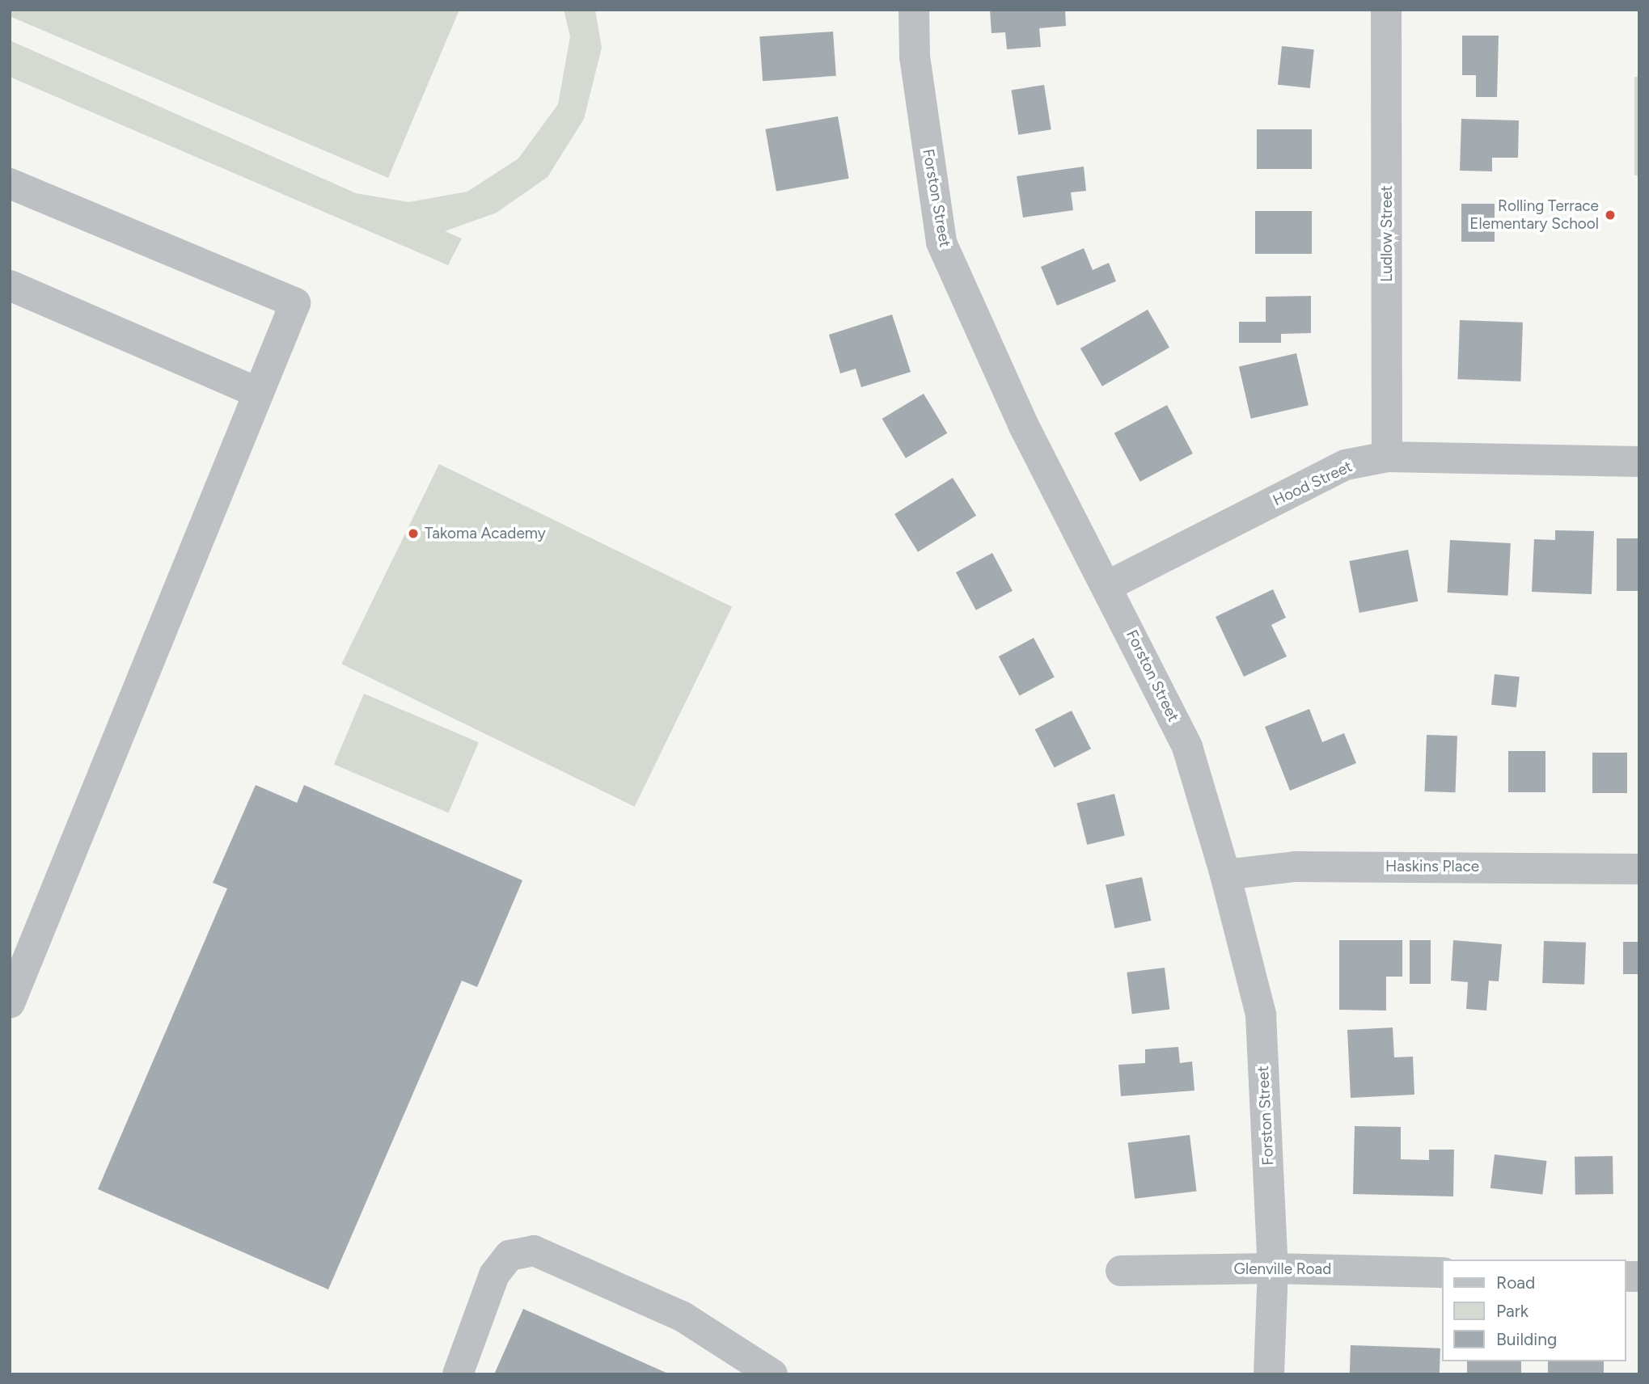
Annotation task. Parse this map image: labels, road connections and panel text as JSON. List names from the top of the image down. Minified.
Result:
{"streets":{"street":["Forston Street","Ludlow Street","Hood Street","Haskins Place","Glenville Road"]},"crossings":[["Forston Street","Hood Street"],["Forston Street","Haskins Place"],["Forston Street","Glenville Road"],["Ludlow Street","Hood Street"]],"places":["Rolling Terrace Elementary School","Takoma Academy"],"legend":["Road","Park","Building"]}
